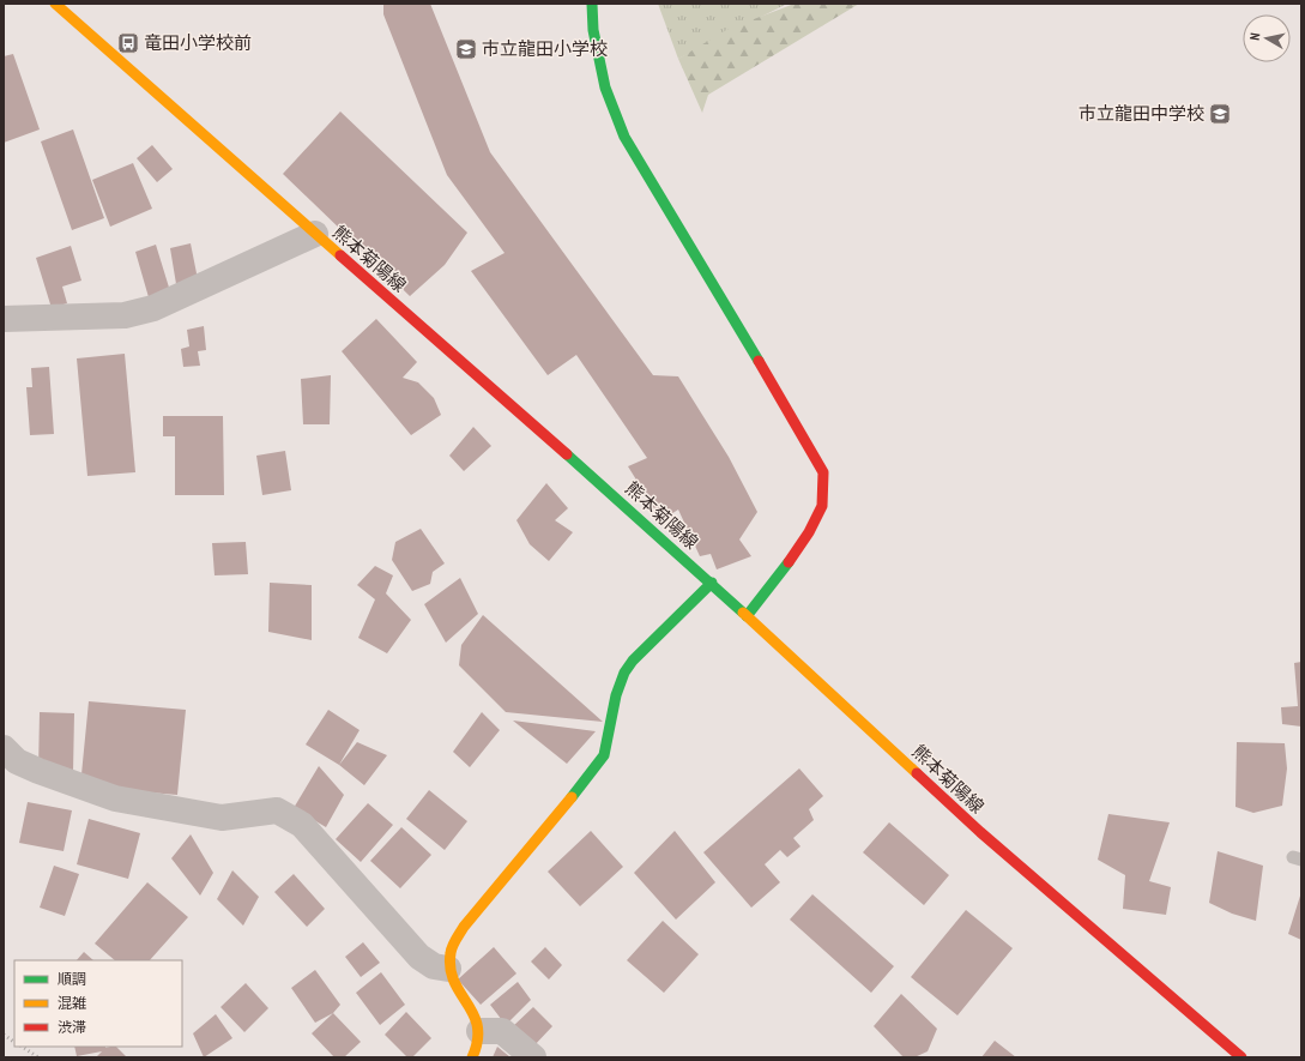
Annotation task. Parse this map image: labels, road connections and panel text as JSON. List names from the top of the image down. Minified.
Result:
{"streets":{"main road":["熊本菊陽線"]},"places":{"bus stop":["竜田小学校前"],"school or university":["市立龍田小学校","市立龍田中学校"]},"legend":["順調","混雑","渋滞"],"north":"left"}
